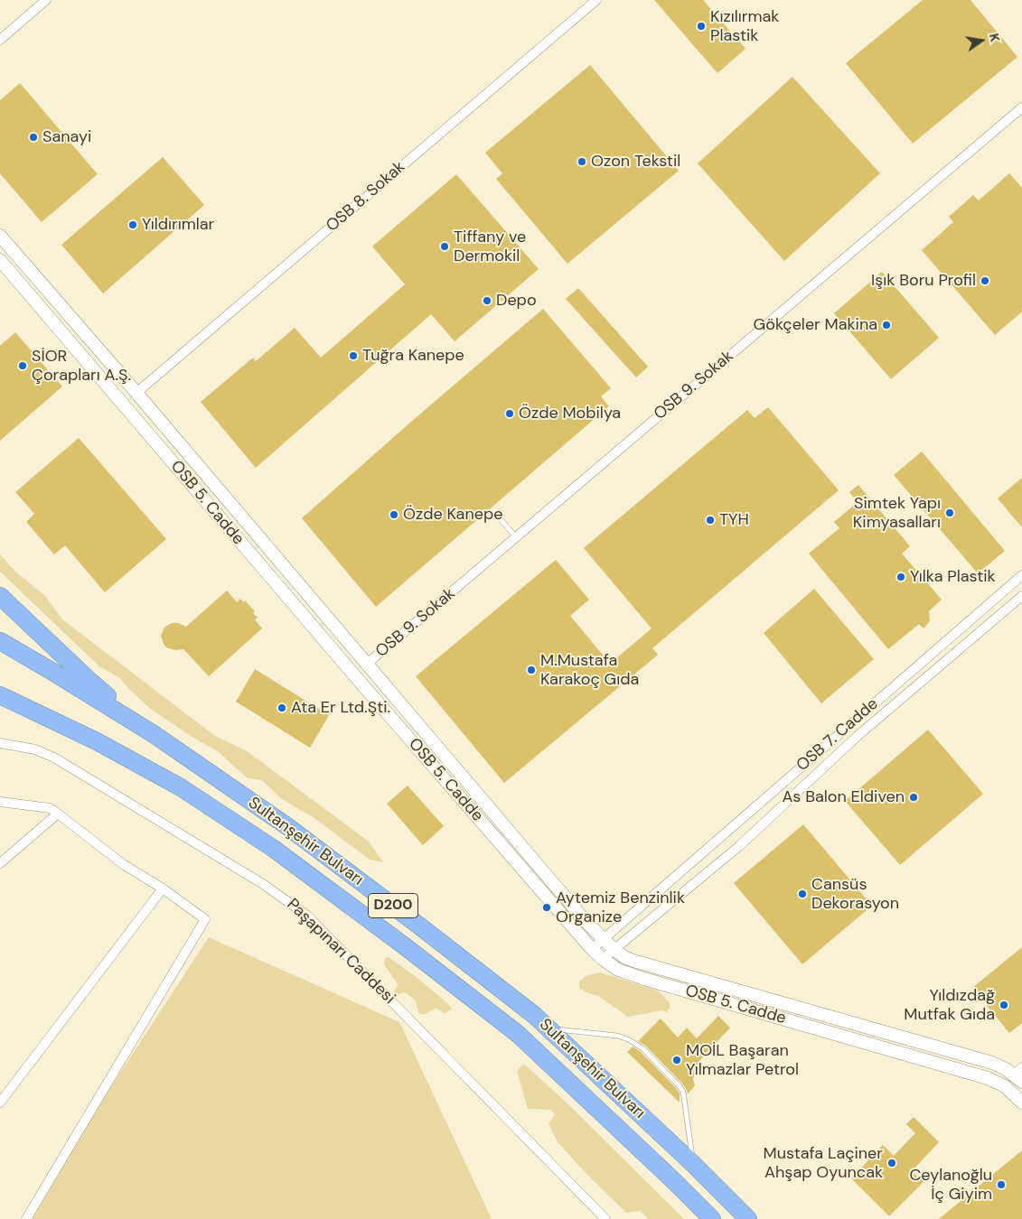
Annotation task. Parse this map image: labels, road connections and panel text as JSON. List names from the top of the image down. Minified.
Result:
{"streets":{"highway":["Sultanşehir Bulvarı","D200"],"street":["OSB 8. Sokak","OSB 9. Sokak","OSB 5. Cadde","OSB 7. Cadde","Paşapınarı Caddesi"]},"crossings":[["OSB 5. Cadde","OSB 7. Cadde"]],"places":["Kızılırmak Plastik","Sanayi","Ozon Tekstil","Yıldırımlar","Tiffany ve Dermokil","Işık Boru Profil","Depo","Gökçeler Makina","Tuğra Kanepe","SİOR Çorapları A.Ş.","Özde Mobilya","Simtek Yapı Kimyasalları","Özde Kanepe","TYH","Yılka Plastik","M.Mustafa Karakoç Gıda","Ata Er Ltd.Şti.","As Balon Eldiven","Cansüs Dekorasyon","Aytemiz Benzinlik Organize","Yıldızdağ Mutfak Gıda","MOİL Başaran Yılmazlar Petrol","Mustafa Laçiner Ahşap Oyuncak","Ceylanoğlu İç Giyim"],"north":"right"}
